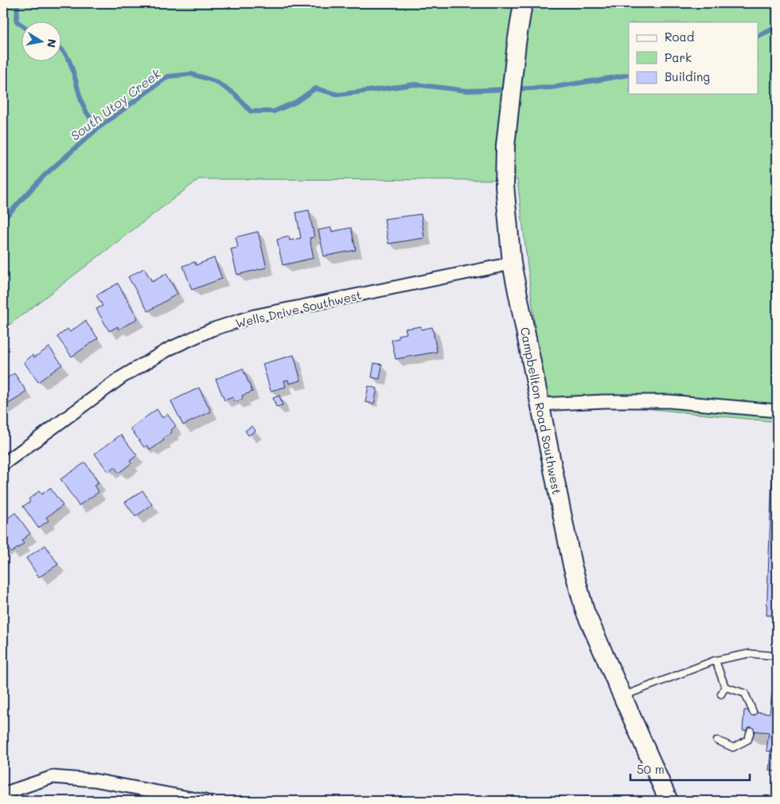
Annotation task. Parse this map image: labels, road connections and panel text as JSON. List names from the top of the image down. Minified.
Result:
{"streets":{"main road":["Campbellton Road Southwest"],"street":["Wells Drive Southwest"]},"crossings":[["Wells Drive Southwest","Campbellton Road Southwest"]],"water":["South Utoy Creek"],"legend":["Road","Park","Building"],"scale_bar":"50 m","north":"right"}
